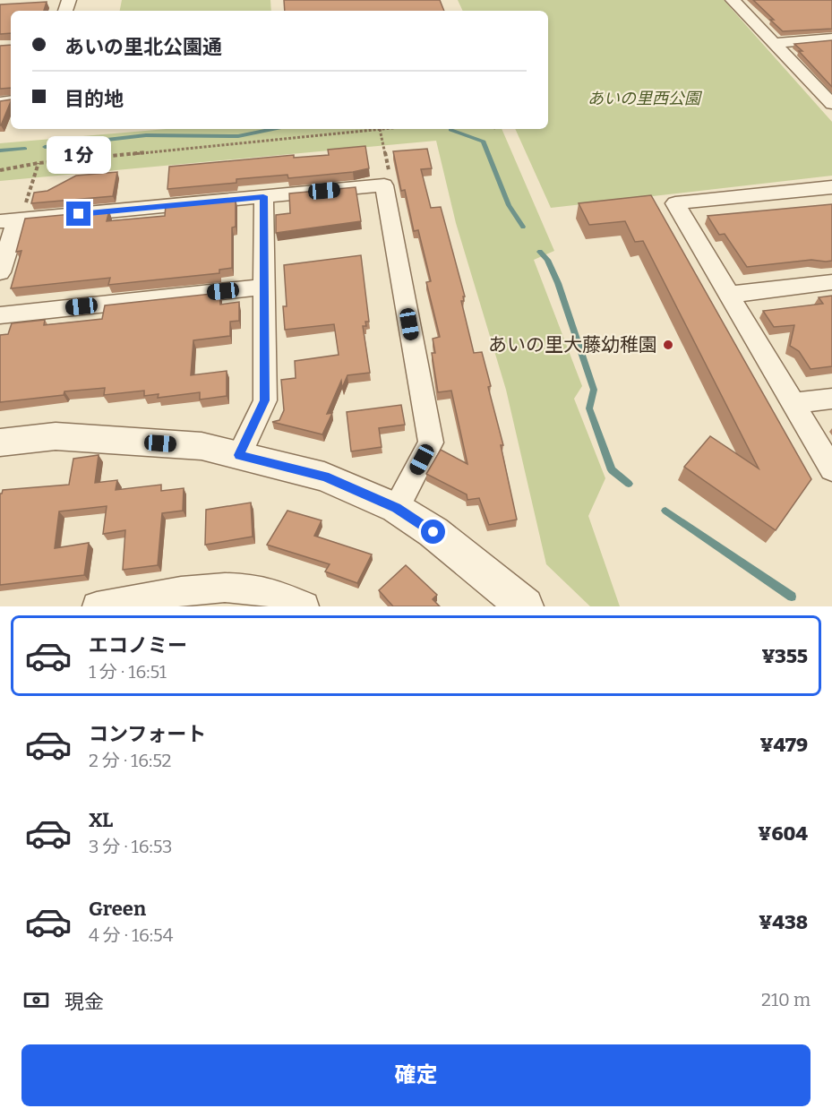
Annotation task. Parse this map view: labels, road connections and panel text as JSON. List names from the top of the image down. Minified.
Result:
{"parks":["あいの里西公園"],"places":["あいの里大藤幼稚園"],"page":{"banner":["あいの里北公園通","目的地"],"bubble":"1 分","list":[{"name":"エコノミー","note":"1 分 · 16:51","value":"¥355"},{"name":"コンフォート","note":"2 分 · 16:52","value":"¥479"},{"name":"XL","note":"3 分 · 16:53","value":"¥604"},{"name":"Green","note":"4 分 · 16:54","value":"¥438"}],"pay":["現金","210 m"],"buttons":"確定"}}
